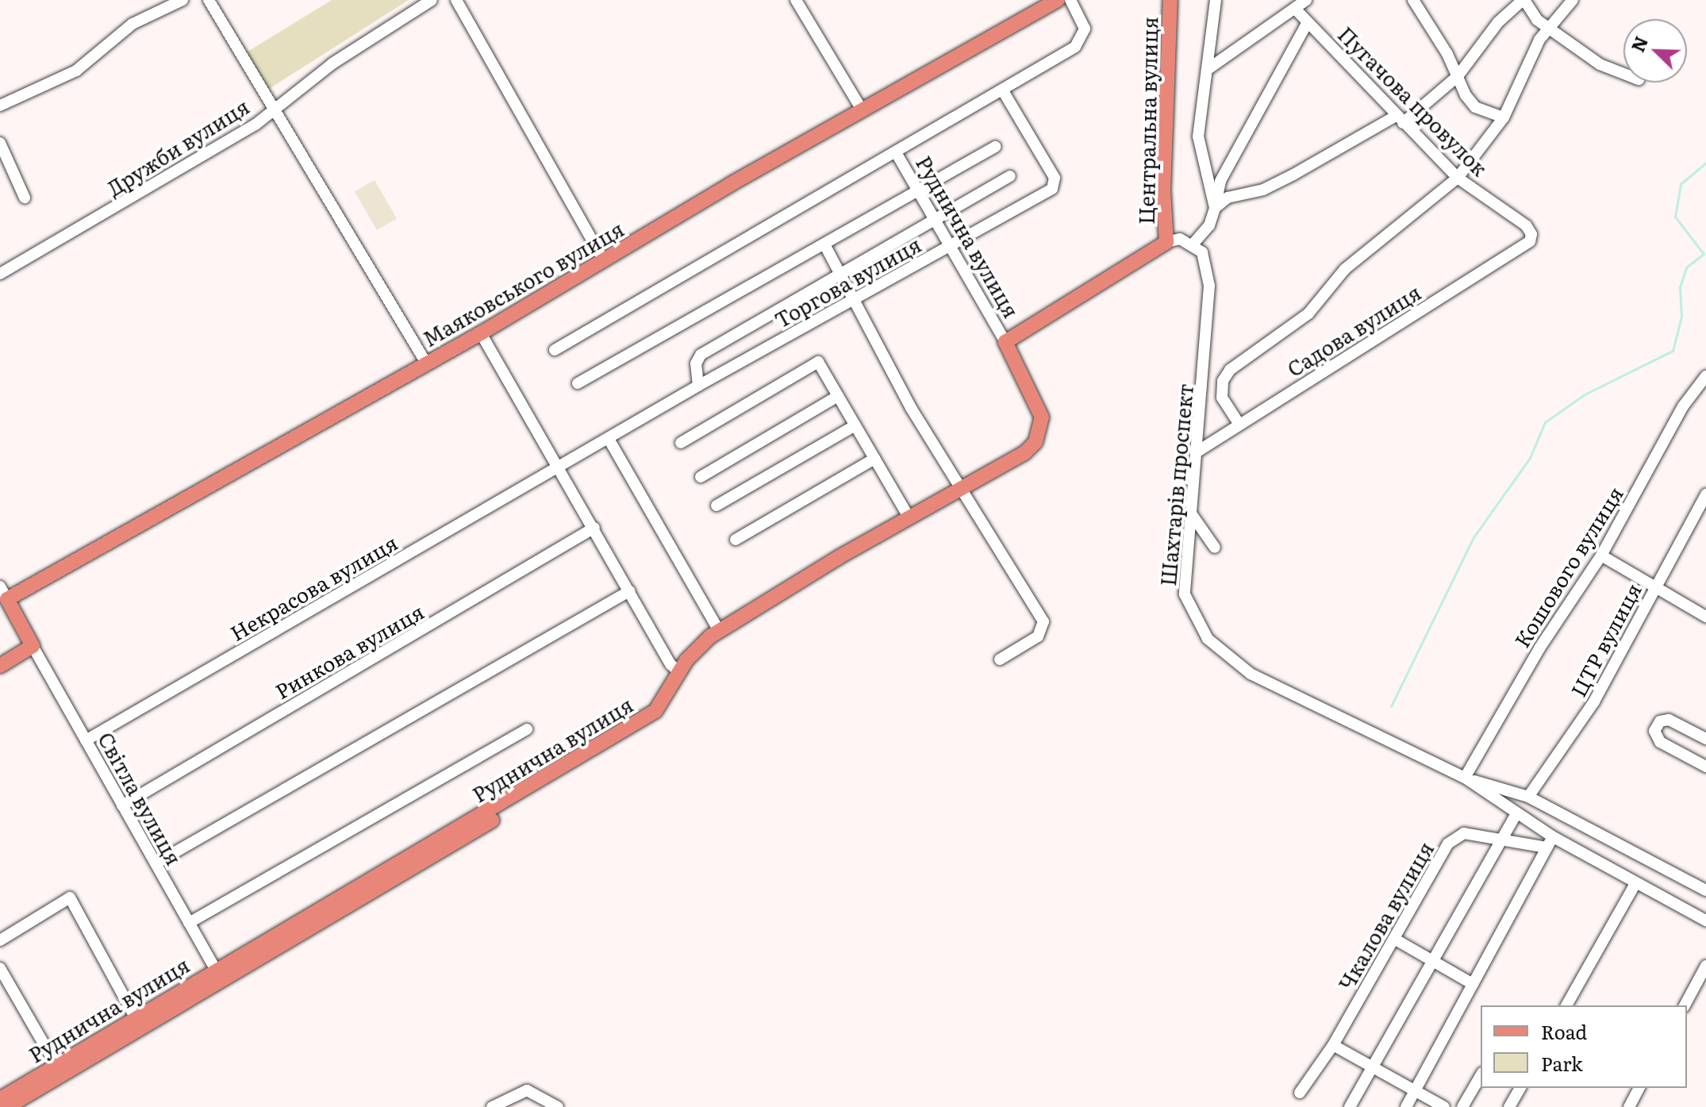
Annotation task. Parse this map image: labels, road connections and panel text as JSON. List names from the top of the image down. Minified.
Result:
{"streets":{"main road":["Центральна вулиця","Руднична вулиця","Маяковського вулиця"],"street":["Пугачова провулок","Дружби вулиця","Торгова вулиця","Садова вулиця","Шахтарів проспект","Кошового вулиця","Некрасова вулиця","ЦТР вулиця","Ринкова вулиця","Світла вулиця","Чкалова вулиця"]},"crossings":[["Пугачова провулок","Садова вулиця"],["Центральна вулиця","Руднична вулиця"],["Руднична вулиця","Торгова вулиця"],["Руднична вулиця","Світла вулиця"],["Торгова вулиця","Некрасова вулиця"],["Садова вулиця","Шахтарів проспект"],["Шахтарів проспект","Кошового вулиця"],["Шахтарів проспект","ЦТР вулиця"],["Некрасова вулиця","Світла вулиця"],["Ринкова вулиця","Світла вулиця"]],"legend":["Road","Park"],"north":"top left"}
